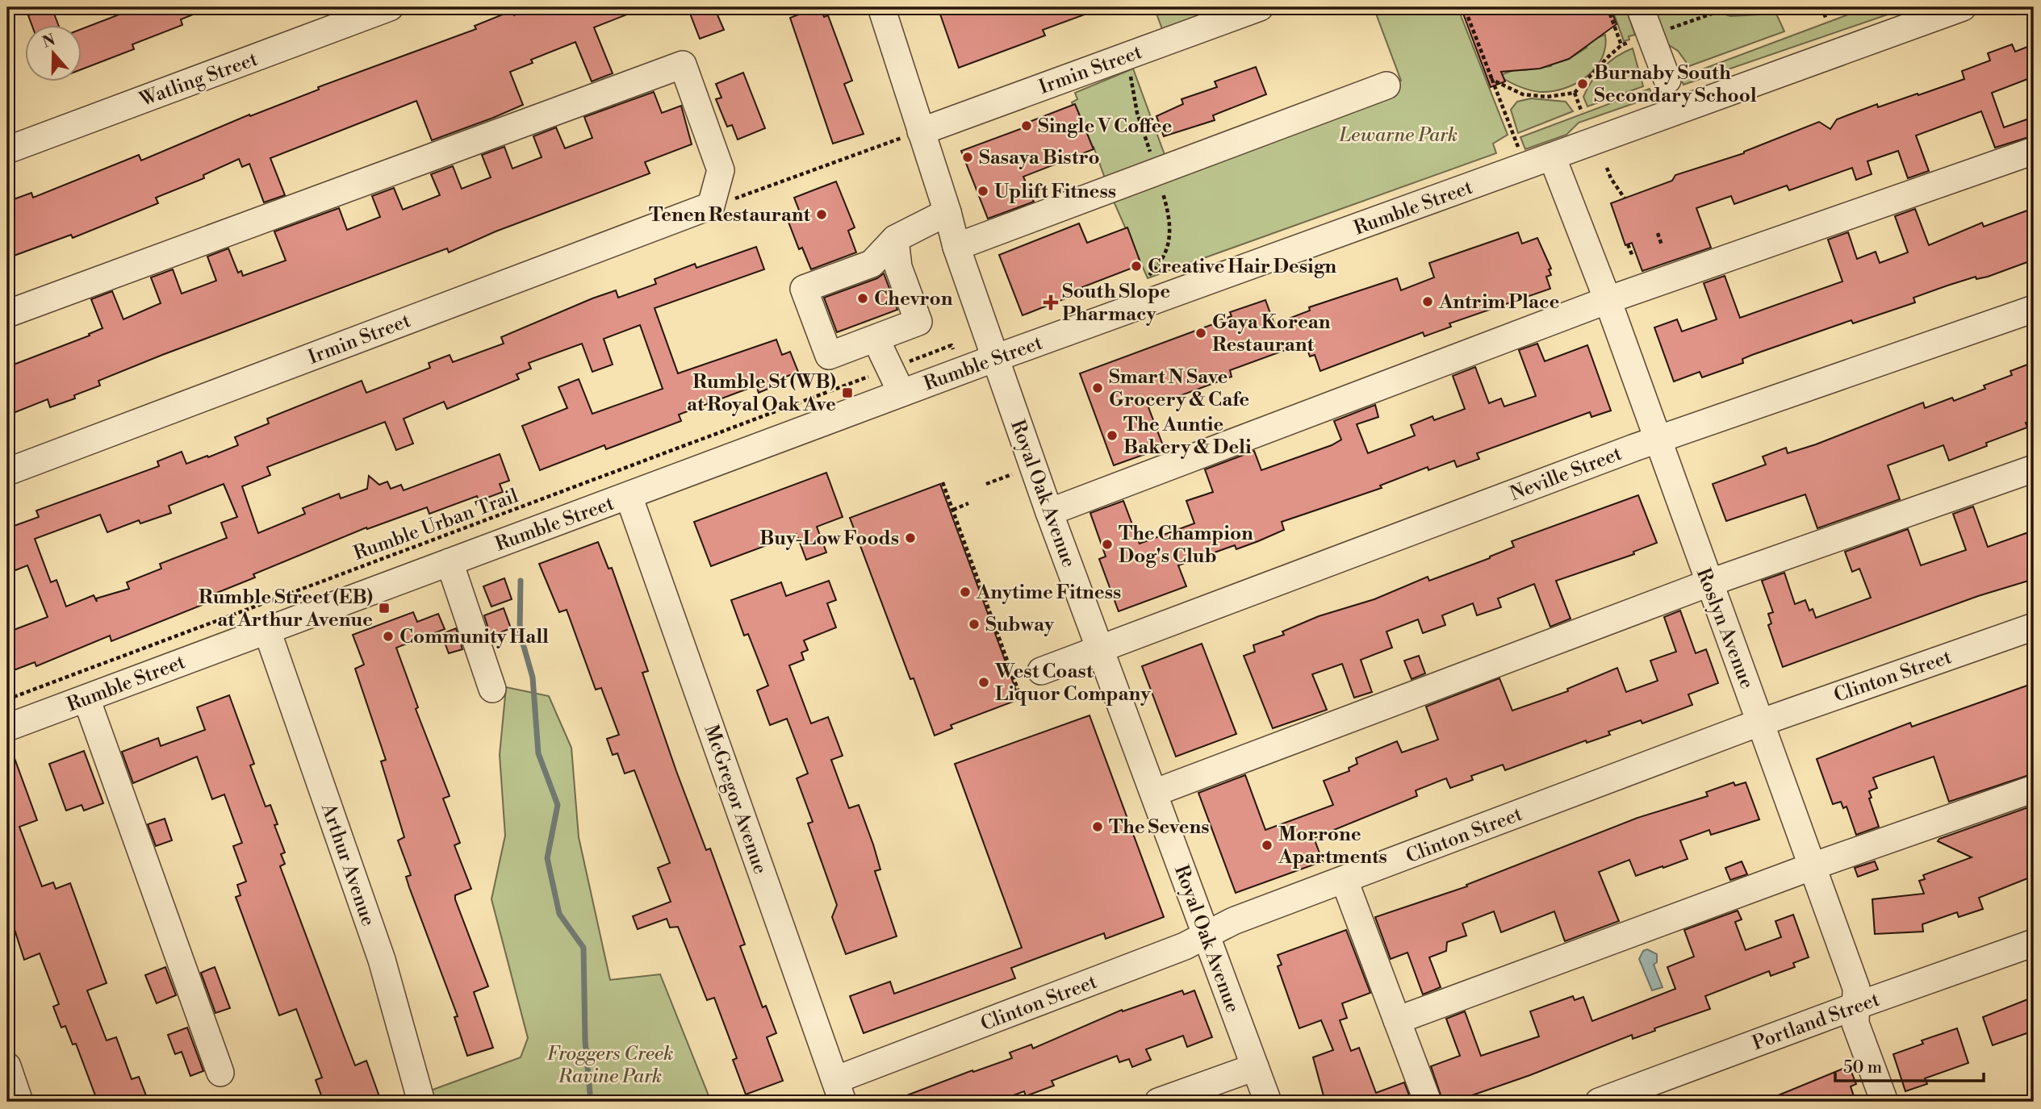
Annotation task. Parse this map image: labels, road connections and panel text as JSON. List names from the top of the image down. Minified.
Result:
{"streets":{"street":["Irmin Street","Watling Street","Rumble Street","Neville Street","Royal Oak Avenue","Roslyn Avenue","Clinton Street","McGregor Avenue","Arthur Avenue","Portland Street"],"path":["Rumble Urban Trail"]},"crossings":[["Irmin Street","Royal Oak Avenue"],["Rumble Street","Royal Oak Avenue"],["Rumble Street","Roslyn Avenue"],["Rumble Street","McGregor Avenue"],["Rumble Street","Arthur Avenue"],["Neville Street","Royal Oak Avenue"],["Neville Street","Roslyn Avenue"],["Royal Oak Avenue","Clinton Street"],["Roslyn Avenue","Clinton Street"],["Roslyn Avenue","Portland Street"],["Clinton Street","McGregor Avenue"]],"parks":["Lewarne Park","Froggers Creek Ravine Park"],"places":{"other":["Burnaby South Secondary School","Single V Coffee","Sasaya Bistro","Uplift Fitness","Tenen Restaurant","Creative Hair Design","Chevron","Antrim Place","Gaya Korean Restaurant","Smart N Save Grocery & Cafe","The Auntie Bakery & Deli","Buy-Low Foods","The Champion Dog's Club","Anytime Fitness","Subway","Community Hall","West Coast Liquor Company","The Sevens","Morrone Apartments"],"health":["South Slope Pharmacy"],"transit":["Rumble St (WB) at Royal Oak Ave","Rumble Street (EB) at Arthur Avenue"]},"scale_bar":"50 m","north":"top"}
